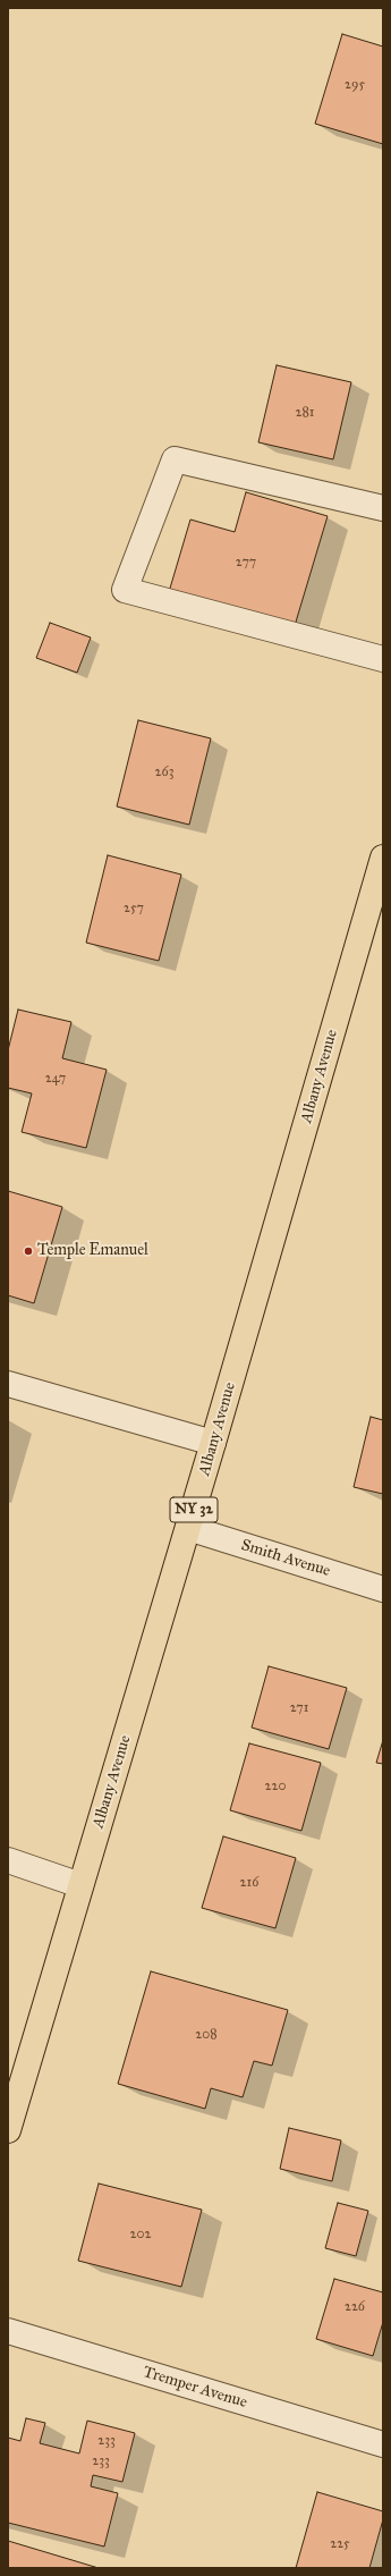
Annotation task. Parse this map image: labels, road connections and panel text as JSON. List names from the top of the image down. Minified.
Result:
{"streets":{"main road":["Albany Avenue","NY 32"],"street":["Smith Avenue","Tremper Avenue"]},"crossings":[["Albany Avenue","Smith Avenue"]],"places":["Temple Emanuel"],"house_numbers":["295","281","277","263","257","247","271","220","216","208","202","226","233","233","225"]}
